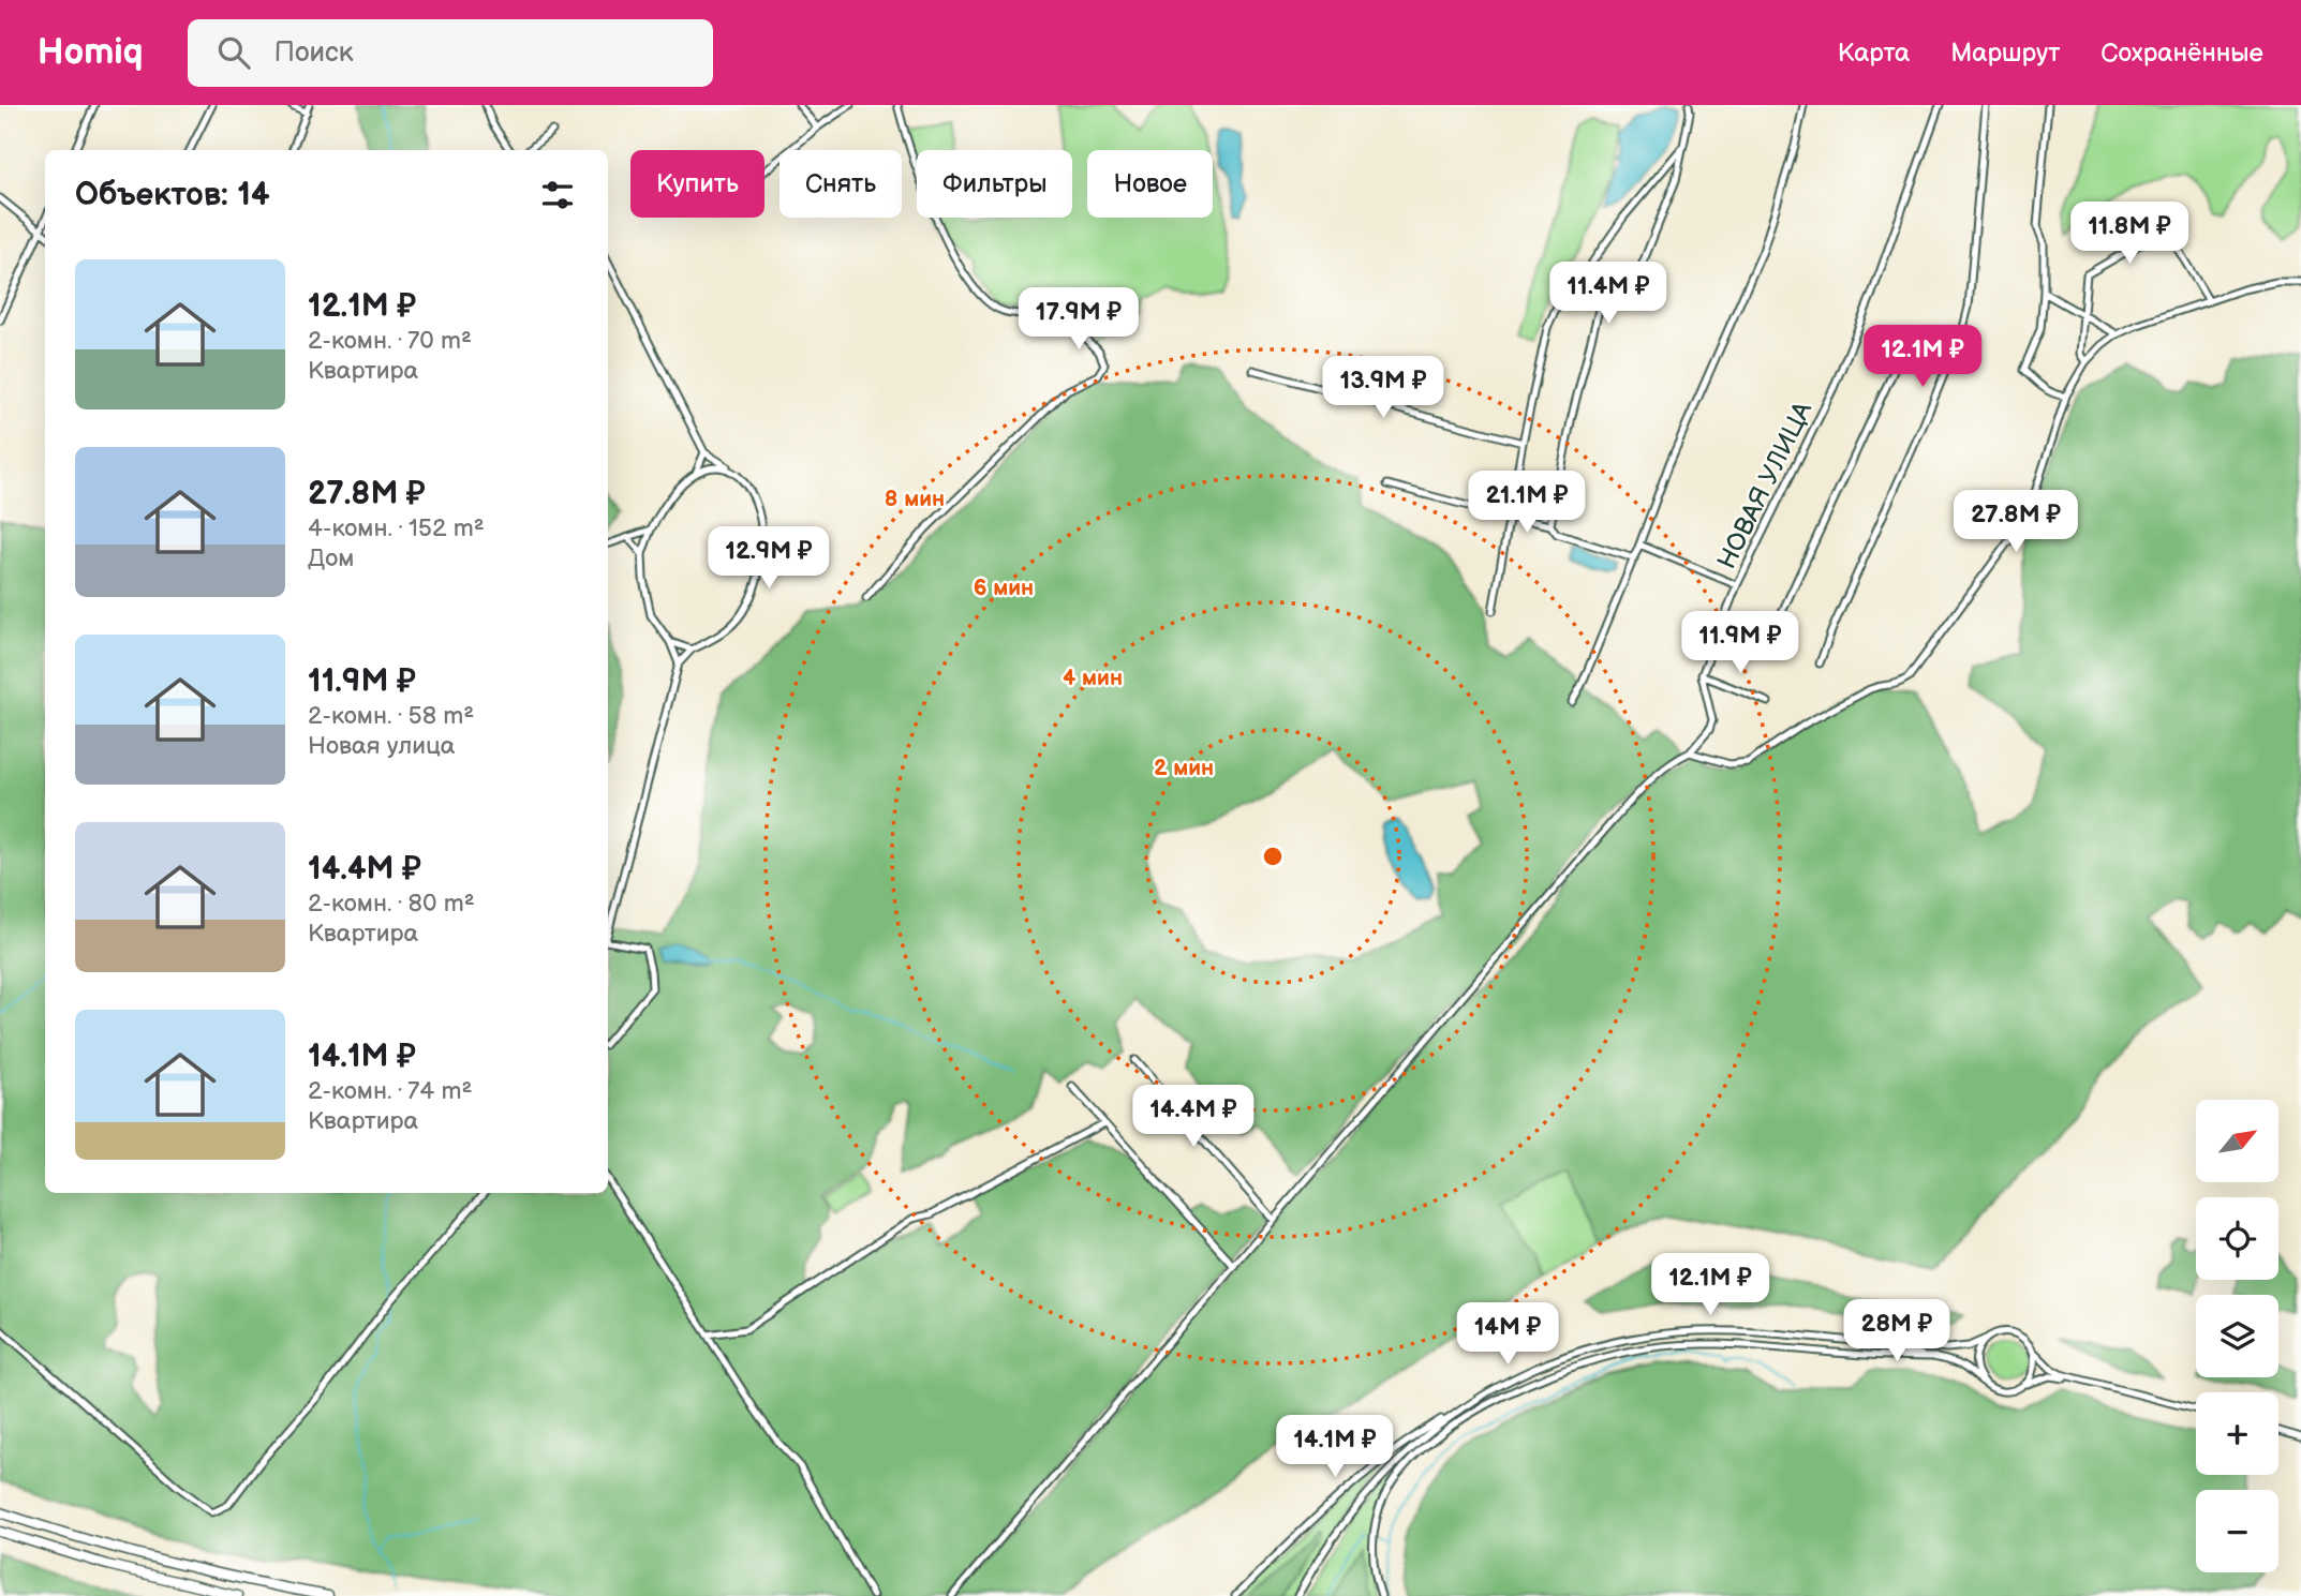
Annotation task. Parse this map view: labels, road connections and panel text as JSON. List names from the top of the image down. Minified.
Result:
{"streets":{"street":["НОВАЯ УЛИЦА"]},"north":"top right","page":{"header":"Homiq","search":"Поиск","nav":["Карта","Маршрут","Сохранённые"],"chip":["Купить","Снять","Фильтры","Новое"],"heading":"Объектов: 14","price":["11.8M ₽","11.4M ₽","17.9M ₽","12.1M ₽","13.9M ₽","21.1M ₽","27.8M ₽","12.9M ₽","11.9M ₽","14.4M ₽","12.1M ₽","28M ₽","14M ₽","14.1M ₽"],"list":[{"name":"12.1M ₽","note":"2-комн. · 70 m² · Квартира"},{"name":"27.8M ₽","note":"4-комн. · 152 m² · Дом"},{"name":"11.9M ₽","note":"2-комн. · 58 m² · Новая улица"},{"name":"14.4M ₽","note":"2-комн. · 80 m² · Квартира"},{"name":"14.1M ₽","note":"2-комн. · 74 m² · Квартира"}],"map_buttons":["+","−"]},"rings":["8 мин","6 мин","4 мин","2 мин"]}
